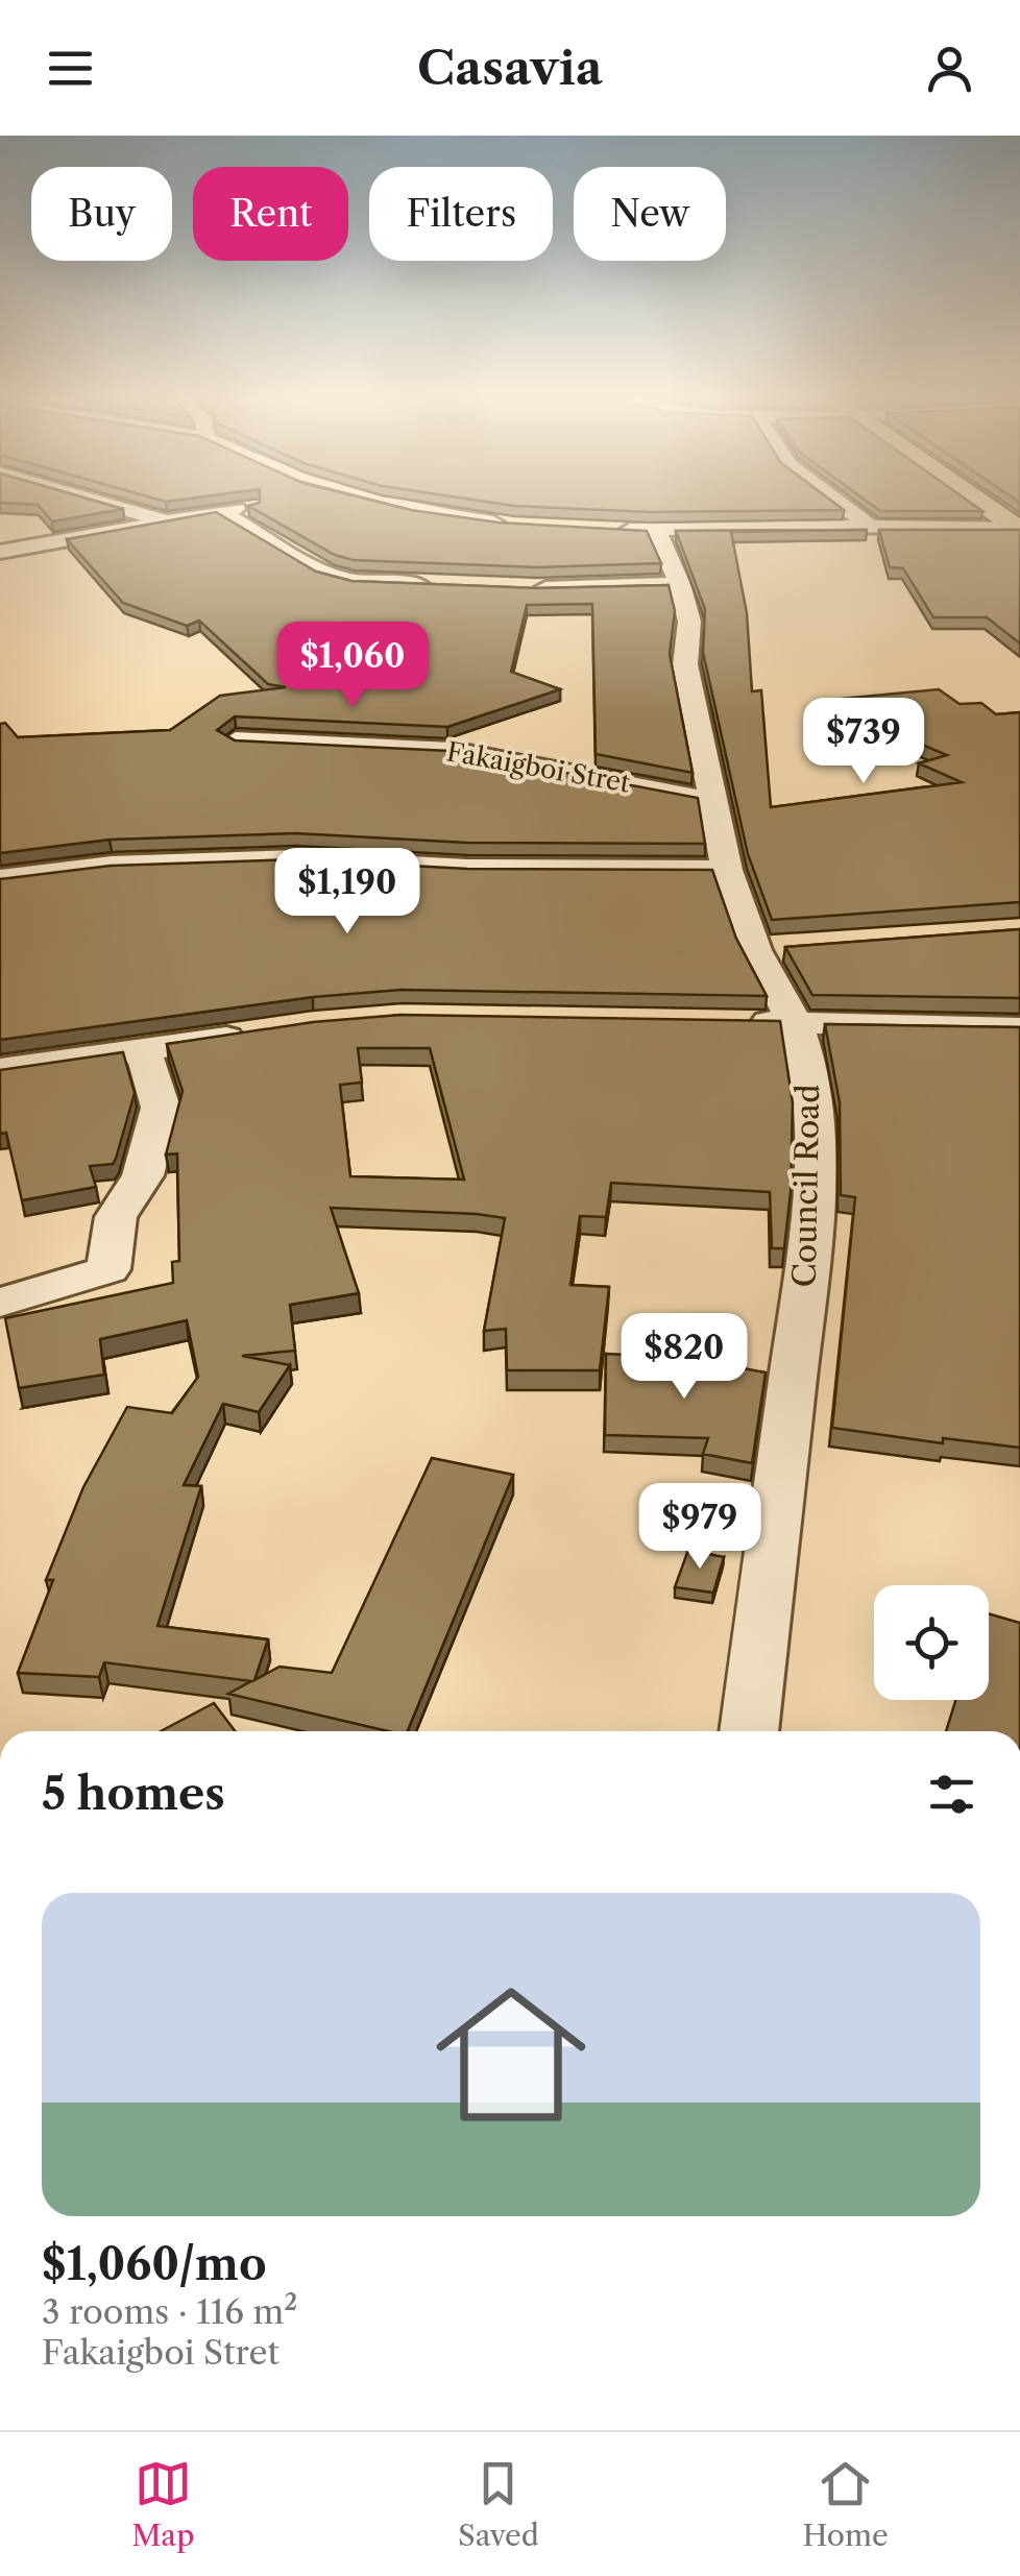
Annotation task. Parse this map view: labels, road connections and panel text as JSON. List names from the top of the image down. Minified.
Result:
{"streets":{"street":["Fakaigboi Stret","Council Road"]},"crossings":[["Fakaigboi Stret","Council Road"]],"page":{"header":"Casavia","chip":["Buy","Rent","Filters","New"],"price":["$1,060","$739","$1,190","$820","$979"],"heading":"5 homes","list":[{"name":"$1,060/mo","note":"3 rooms · 116 m² · Fakaigboi Stret"}],"tabs":["Map","Saved","Home"]}}
